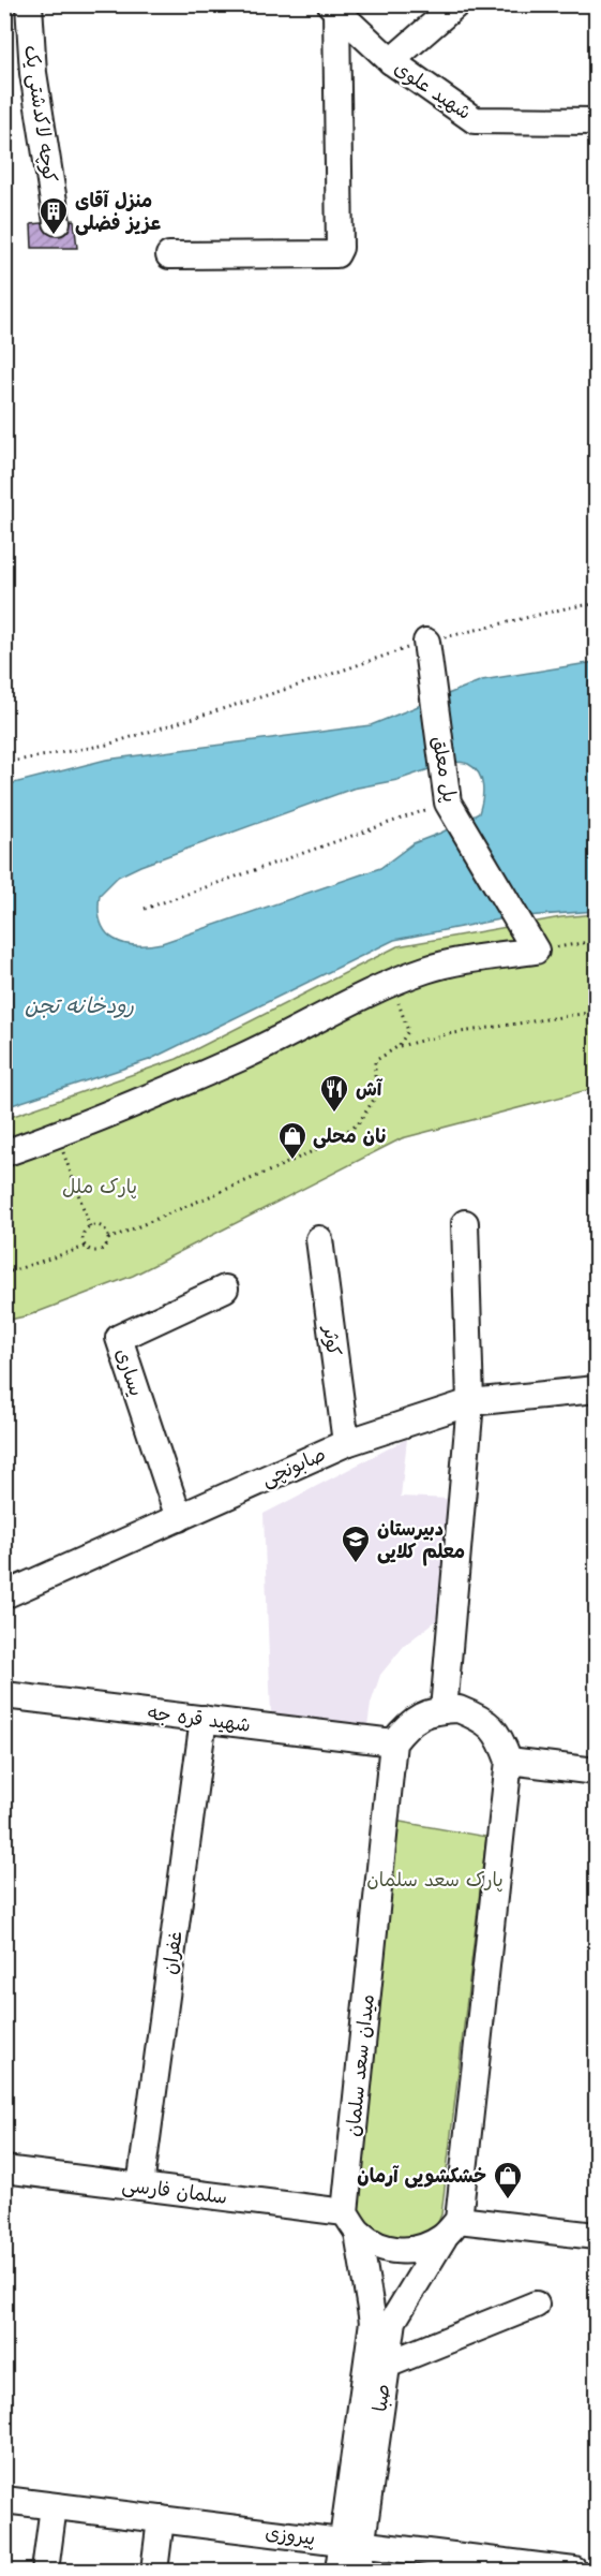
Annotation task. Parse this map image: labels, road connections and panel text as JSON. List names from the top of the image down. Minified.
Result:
{"streets":{"street":["شهید علوی","کوچه لاکدشتی یک","پل معلق","کوثر","یساری","صابونچی","شهید قره جه","غفران","میدان سعد سلمان","سلمان فارسی","صبا","پیروزی"]},"crossings":[["کوثر","صابونچی"],["یساری","صابونچی"],["شهید قره جه","غفران"],["شهید قره جه","میدان سعد سلمان"],["غفران","سلمان فارسی"],["میدان سعد سلمان","سلمان فارسی"],["میدان سعد سلمان","صبا"],["سلمان فارسی","صبا"],["صبا","پیروزی"]],"water":["رودخانه تجن"],"parks":["پارک ملل","پارک سعد سلمان"],"places":{"building":["منزل آقای عزیز فضلی"],"restaurant":["آش"],"shop":["نان محلی","خشکشویی آرمان"],"school or university":["دبیرستان معلم کلایی"]}}
